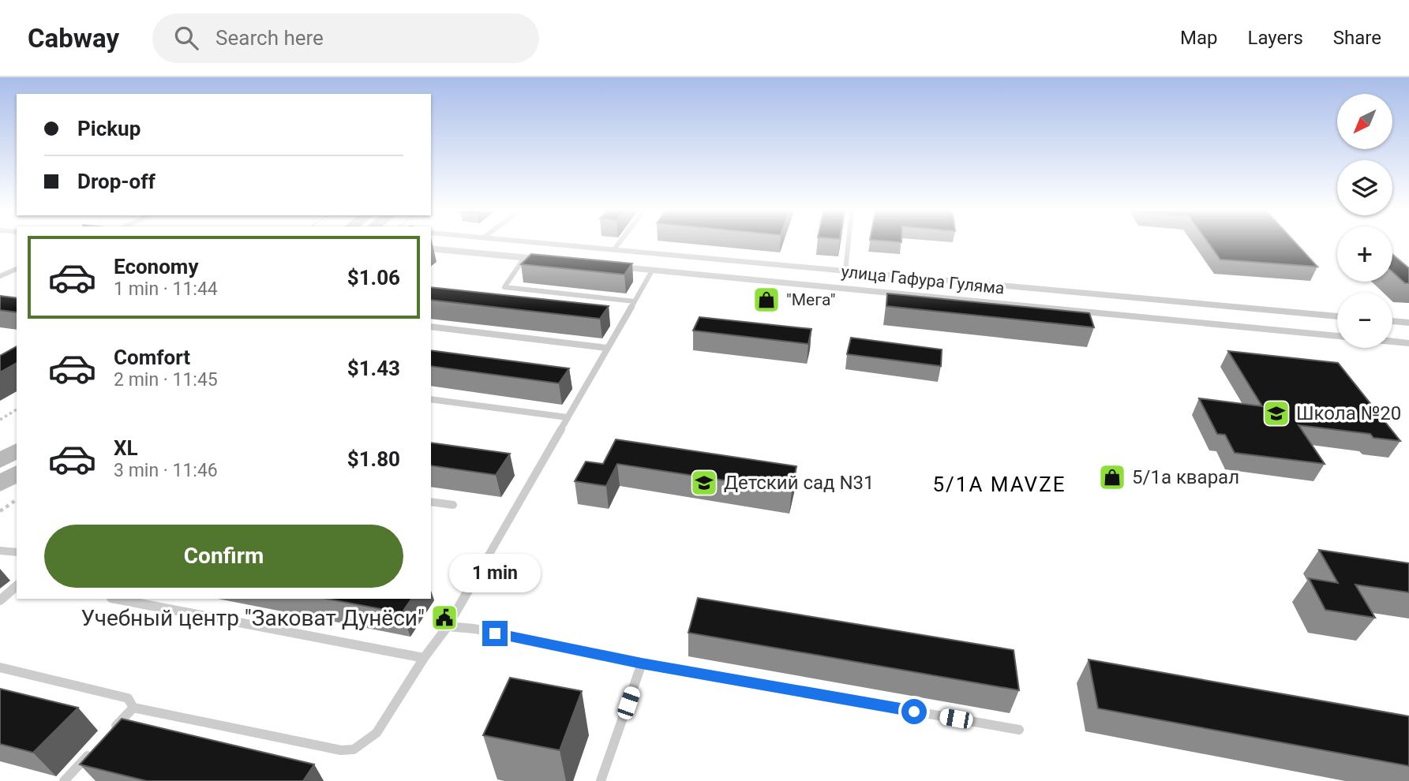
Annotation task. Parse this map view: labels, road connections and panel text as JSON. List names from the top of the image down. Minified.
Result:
{"streets":{"street":["улица Гафура Гуляма"]},"districts":["5/1A MAVZE"],"places":{"shop":["\"Мега\"","5/1а кварал"],"school or university":["Школа №20","Детский сад N31"],"public building":["Учебный центр \"Заковат Дунёси\""]},"north":"bottom left","page":{"header":"Cabway","search":"Search here","nav":["Map","Layers","Share"],"map_buttons":["+","−"],"banner":["Pickup","Drop-off"],"list":[{"name":"Economy","note":"1 min · 11:44","value":"$1.06"},{"name":"Comfort","note":"2 min · 11:45","value":"$1.43"},{"name":"XL","note":"3 min · 11:46","value":"$1.80"}],"buttons":"Confirm","bubble":"1 min"}}
